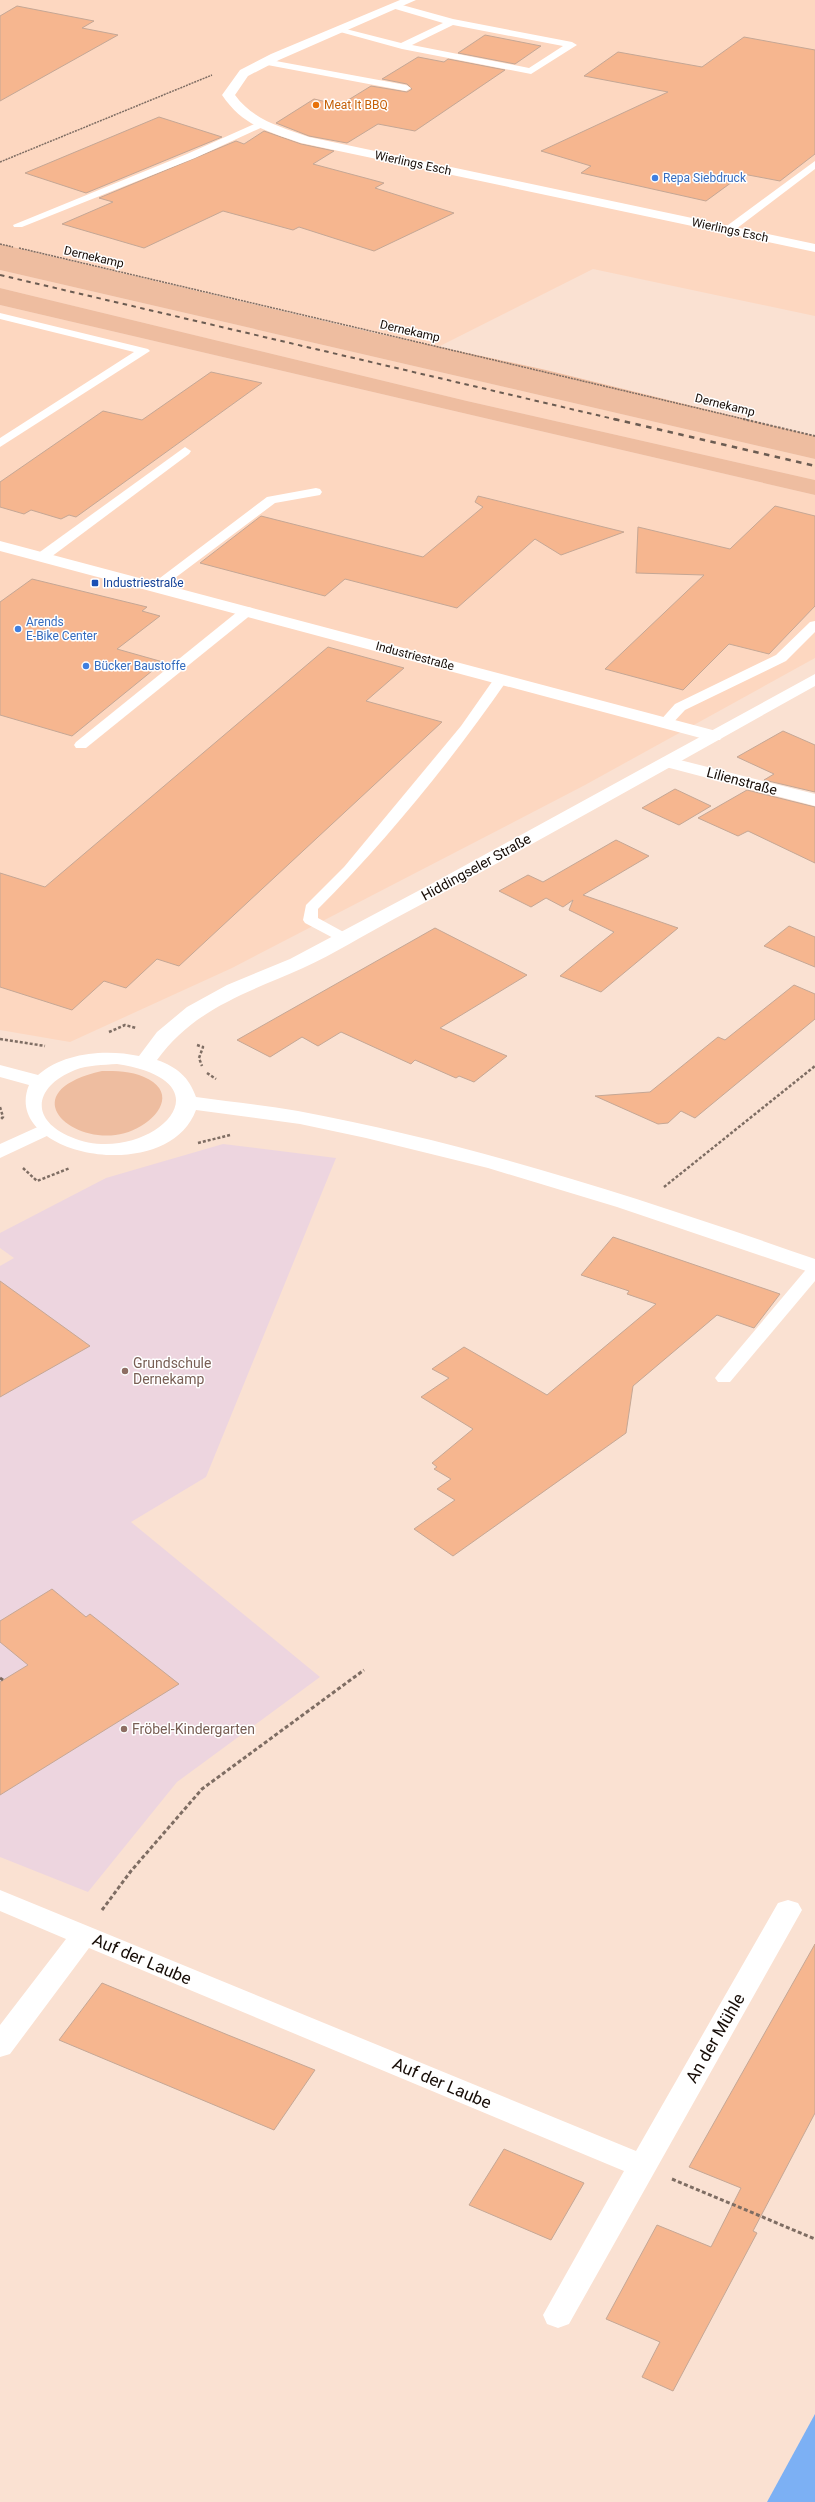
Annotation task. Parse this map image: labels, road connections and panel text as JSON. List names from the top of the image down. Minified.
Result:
{"streets":{"street":["Wierlings Esch","Industriestraße","Lilienstraße","Hiddingseler Straße","Auf der Laube","An der Mühle"],"path":["Dernekamp"]},"crossings":[["Industriestraße","Hiddingseler Straße"],["Lilienstraße","Hiddingseler Straße"],["Auf der Laube","An der Mühle"]],"places":{"other":["Meat It BBQ","Repa Siebdruck","Arends E-Bike Center","Bücker Baustoffe","Grundschule Dernekamp","Fröbel-Kindergarten"],"transit":["Industriestraße"]}}
